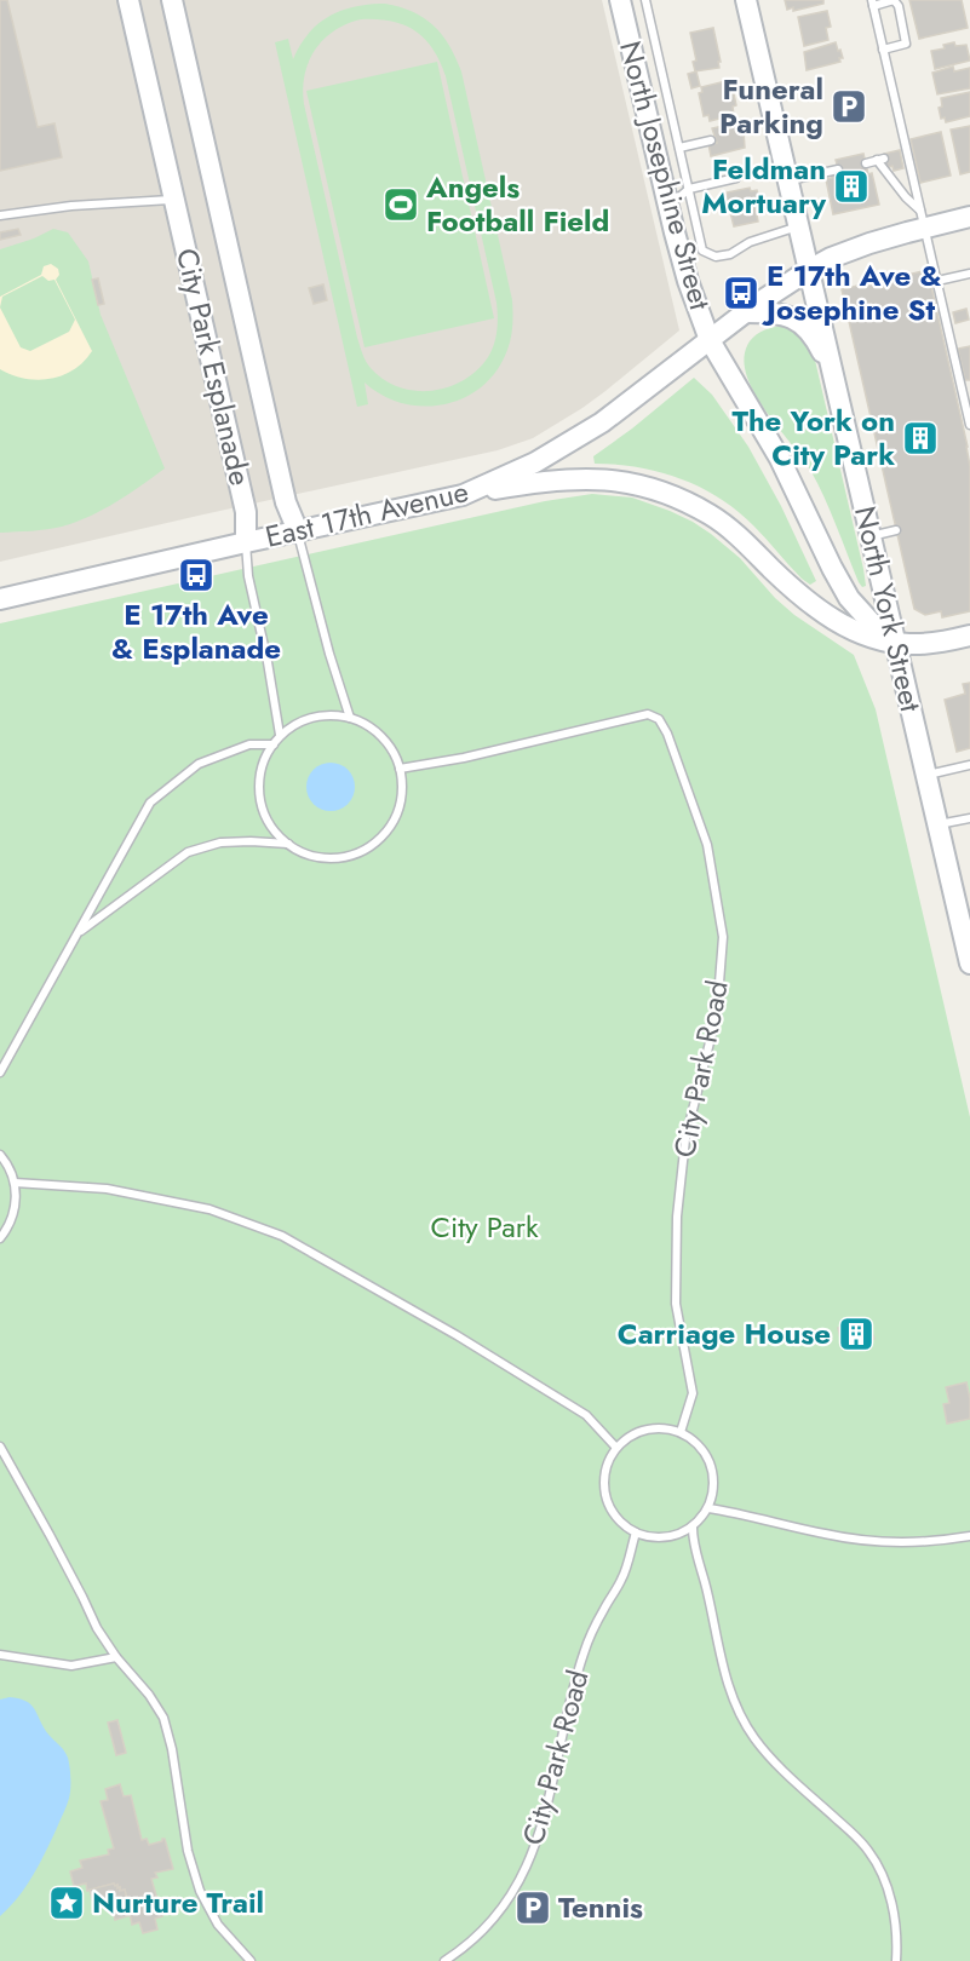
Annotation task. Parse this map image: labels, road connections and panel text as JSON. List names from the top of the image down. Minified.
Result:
{"streets":{"main road":["North Josephine Street","City Park Esplanade","East 17th Avenue","North York Street"],"lane":["City Park Road"]},"crossings":[["North Josephine Street","East 17th Avenue"],["North Josephine Street","North York Street"],["City Park Esplanade","East 17th Avenue"],["City Park Esplanade","City Park Road"],["East 17th Avenue","North York Street"]],"parks":["City Park"],"places":{"parking":["Funeral Parking","Tennis"],"building":["Feldman Mortuary","The York on City Park","Carriage House"],"sports":["Angels Football Field"],"bus stop":["E 17th Ave & Josephine St","E 17th Ave & Esplanade"],"place":["Nurture Trail"]}}
